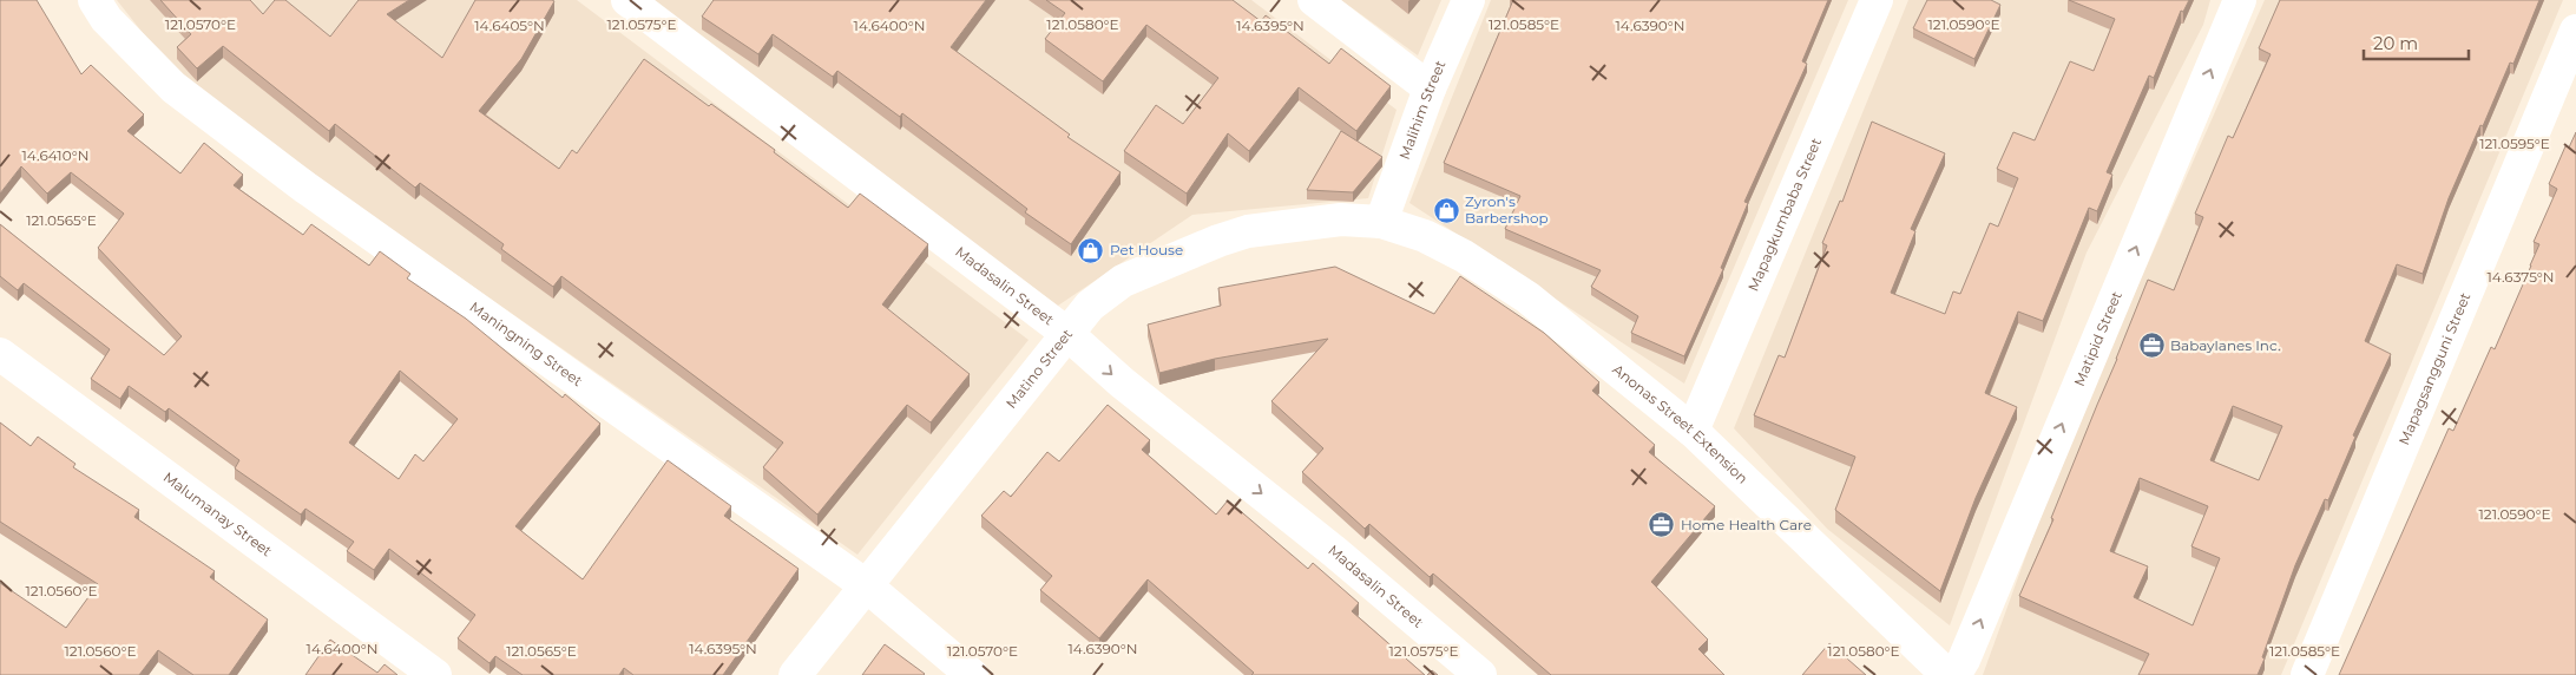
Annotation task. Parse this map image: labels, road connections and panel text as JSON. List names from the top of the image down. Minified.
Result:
{"streets":{"street":["Malihim Street","Mapagkumbaba Street","Madasalin Street","Matipid Street","Maningning Street","Matino Street","Mapagsangguni Street","Anonas Street Extension","Malumanay Street"]},"crossings":[["Malihim Street","Matino Street"],["Malihim Street","Anonas Street Extension"],["Mapagkumbaba Street","Anonas Street Extension"],["Madasalin Street","Matino Street"],["Maningning Street","Matino Street"],["Matino Street","Anonas Street Extension"]],"one_way":["Madasalin Street","Matipid Street"],"places":{"shop":["Zyron's Barbershop","Pet House"],"office":["Babaylanes Inc.","Home Health Care"]},"scale_bar":"20 m","coordinates":["121.0570°E","121.0575°E","121.0580°E","121.0585°E","121.0590°E","14.6405°N","14.6400°N","14.6395°N","14.6390°N","121.0595°E","14.6410°N","121.0565°E","14.6375°N","121.0560°E"]}
